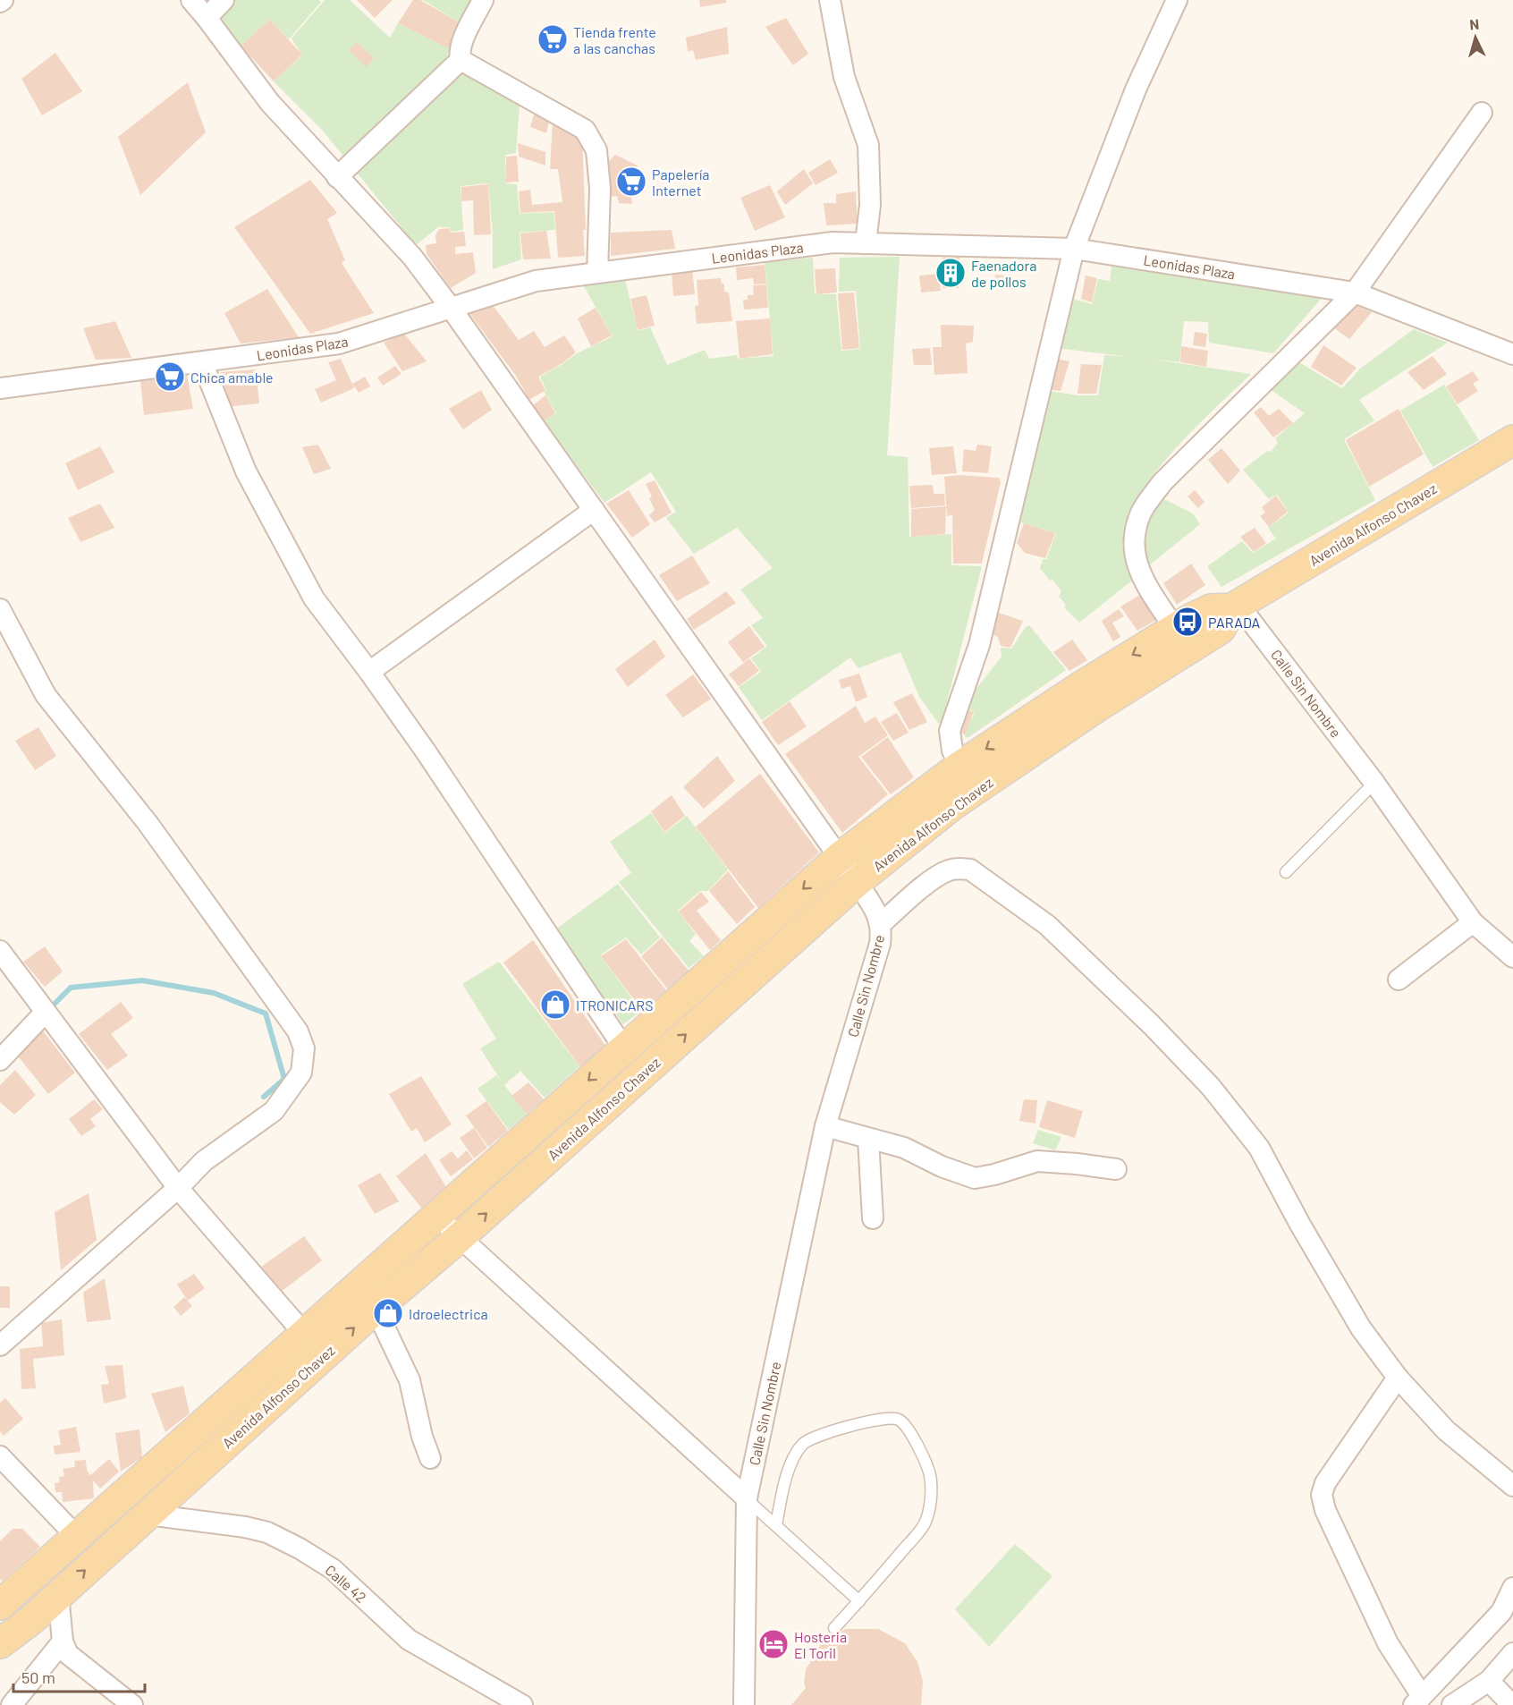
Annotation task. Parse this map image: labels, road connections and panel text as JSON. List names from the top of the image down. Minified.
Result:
{"streets":{"main road":["Avenida Alfonso Chavez"],"street":["Leonidas Plaza","Calle Sin Nombre","Calle 42"]},"crossings":[["Leonidas Plaza","Calle Sin Nombre"],["Avenida Alfonso Chavez","Calle Sin Nombre"],["Avenida Alfonso Chavez","Calle 42"]],"places":{"supermarket":["Tienda frente a las canchas","Papelería Internet","Chica amable"],"building":["Faenadora de pollos"],"bus stop":["PARADA"],"shop":["ITRONICARS","Idroelectrica"],"hotel":["Hosteria El Toril"]},"scale_bar":"50 m","north":"top"}
